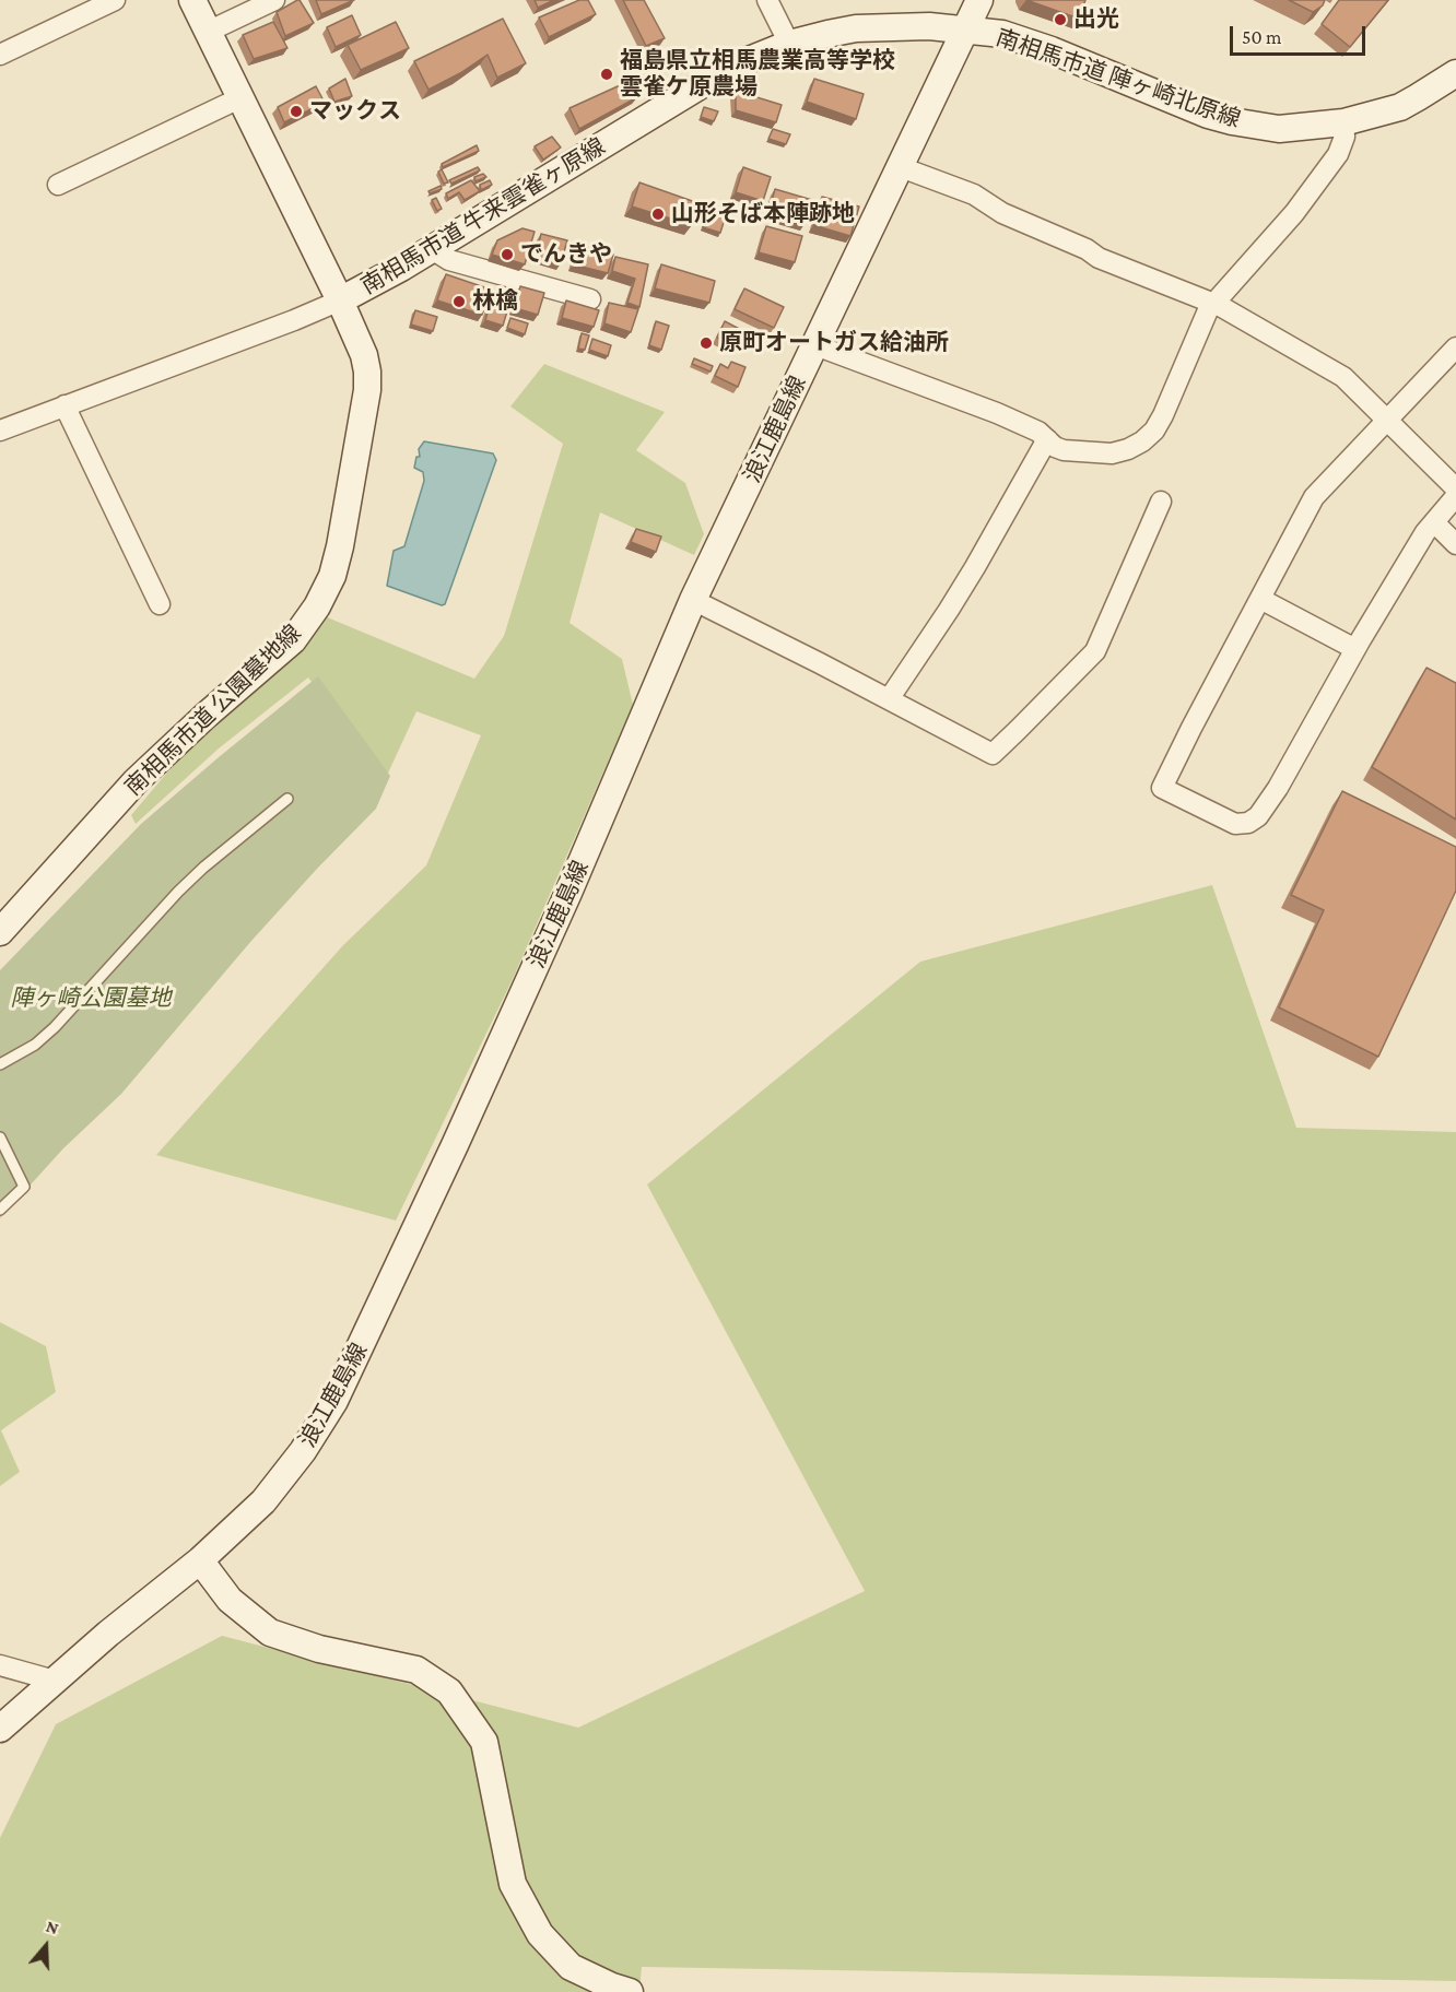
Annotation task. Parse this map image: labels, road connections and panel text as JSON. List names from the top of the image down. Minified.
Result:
{"streets":{"street":["南相馬市道 陣ヶ崎北原線","南相馬市道 牛来雲雀ヶ原線","浪江鹿島線","南相馬市道 公園墓地線"]},"crossings":[["南相馬市道 陣ヶ崎北原線","南相馬市道 牛来雲雀ヶ原線"],["南相馬市道 陣ヶ崎北原線","浪江鹿島線"],["南相馬市道 牛来雲雀ヶ原線","浪江鹿島線"],["南相馬市道 牛来雲雀ヶ原線","南相馬市道 公園墓地線"]],"parks":["陣ヶ崎公園墓地"],"places":["出光","福島県立相馬農業高等学校 雲雀ケ原農場","マックス","山形そば本陣跡地","でんきや","林檎","原町オートガス給油所"],"scale_bar":"50 m","north":"top"}
